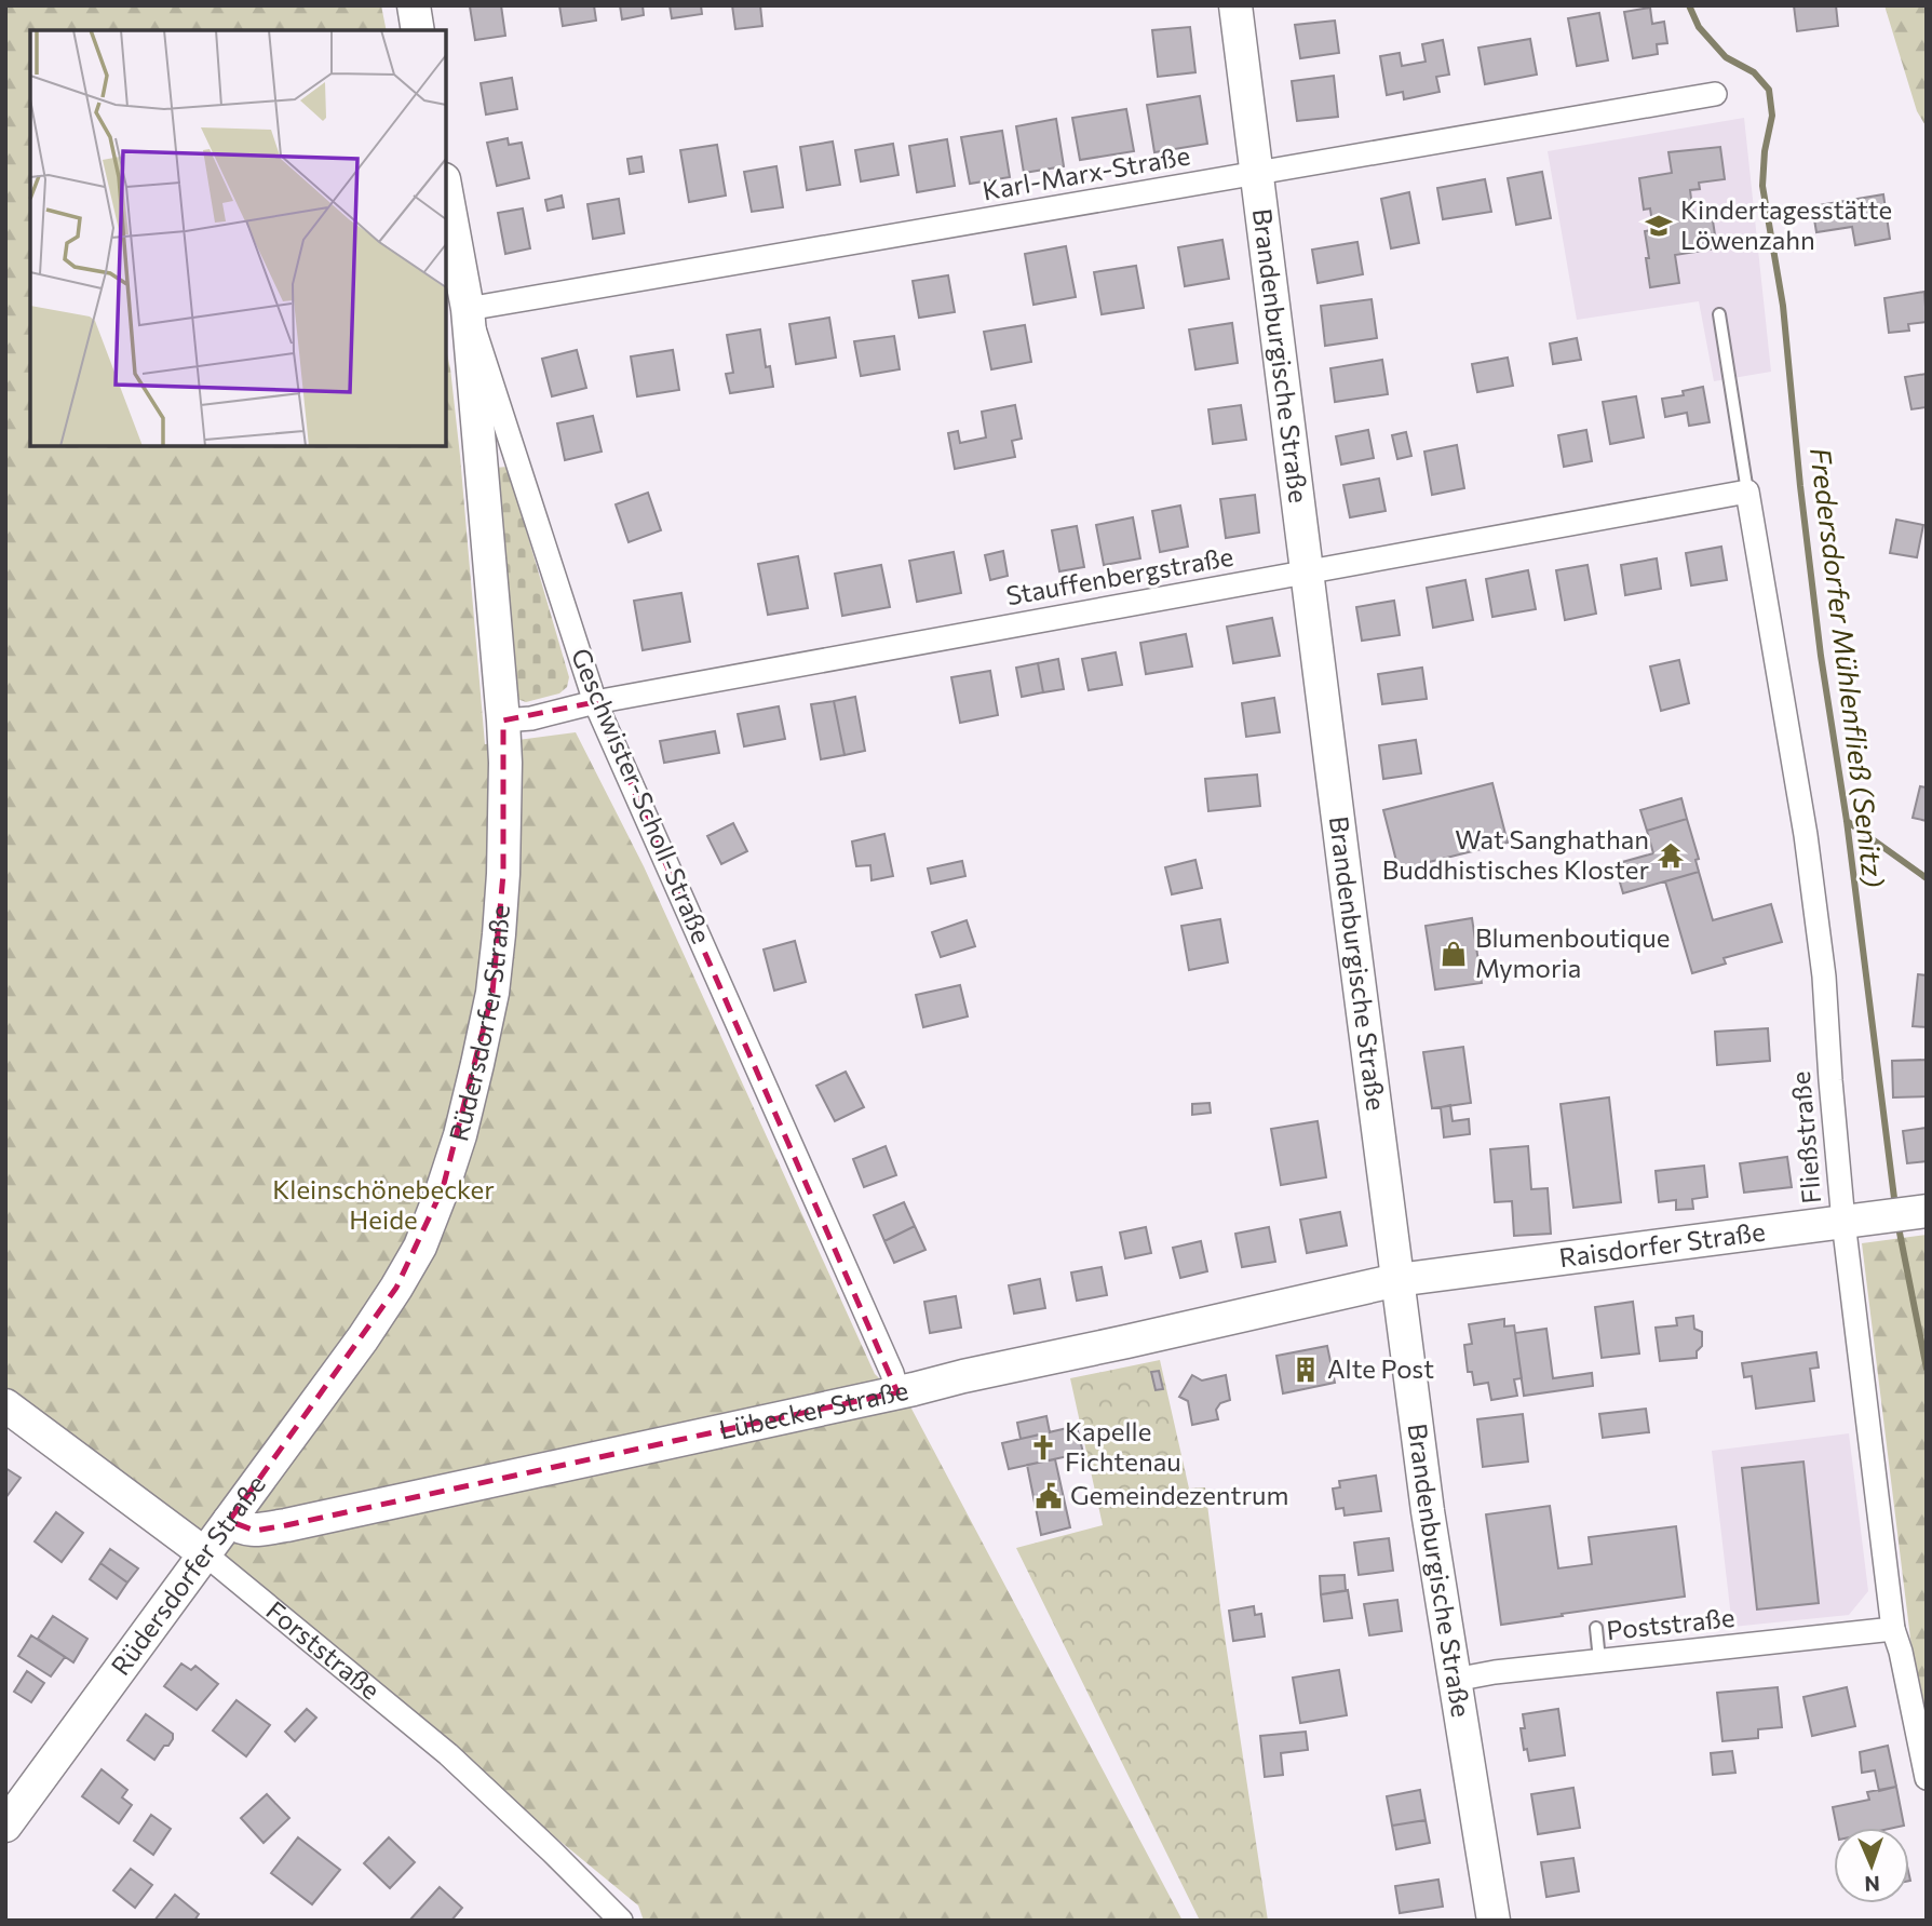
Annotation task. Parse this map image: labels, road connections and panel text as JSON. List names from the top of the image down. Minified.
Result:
{"streets":{"street":["Karl-Marx-Straße","Brandenburgische Straße","Stauffenbergstraße","Geschwister-Scholl-Straße","Rüdersdorfer Straße","Fließstraße","Raisdorfer Straße","Lübecker Straße","Poststraße","Forststraße"]},"crossings":[["Karl-Marx-Straße","Brandenburgische Straße"],["Karl-Marx-Straße","Geschwister-Scholl-Straße"],["Karl-Marx-Straße","Rüdersdorfer Straße"],["Brandenburgische Straße","Stauffenbergstraße"],["Brandenburgische Straße","Raisdorfer Straße"],["Brandenburgische Straße","Lübecker Straße"],["Brandenburgische Straße","Poststraße"],["Stauffenbergstraße","Geschwister-Scholl-Straße"],["Stauffenbergstraße","Rüdersdorfer Straße"],["Stauffenbergstraße","Fließstraße"],["Geschwister-Scholl-Straße","Rüdersdorfer Straße"],["Geschwister-Scholl-Straße","Lübecker Straße"],["Rüdersdorfer Straße","Lübecker Straße"],["Rüdersdorfer Straße","Forststraße"],["Fließstraße","Raisdorfer Straße"],["Fließstraße","Poststraße"],["Raisdorfer Straße","Lübecker Straße"]],"water":["Fredersdorfer Mühlenfließ (Senitz)"],"parks":["Kleinschönebecker Heide"],"places":{"school or university":["Kindertagesstätte Löwenzahn"],"temple":["Wat Sanghathan Buddhistisches Kloster"],"shop":["Blumenboutique Mymoria"],"building":["Alte Post"],"church":["Kapelle Fichtenau"],"public building":["Gemeindezentrum"]},"north":"bottom"}
